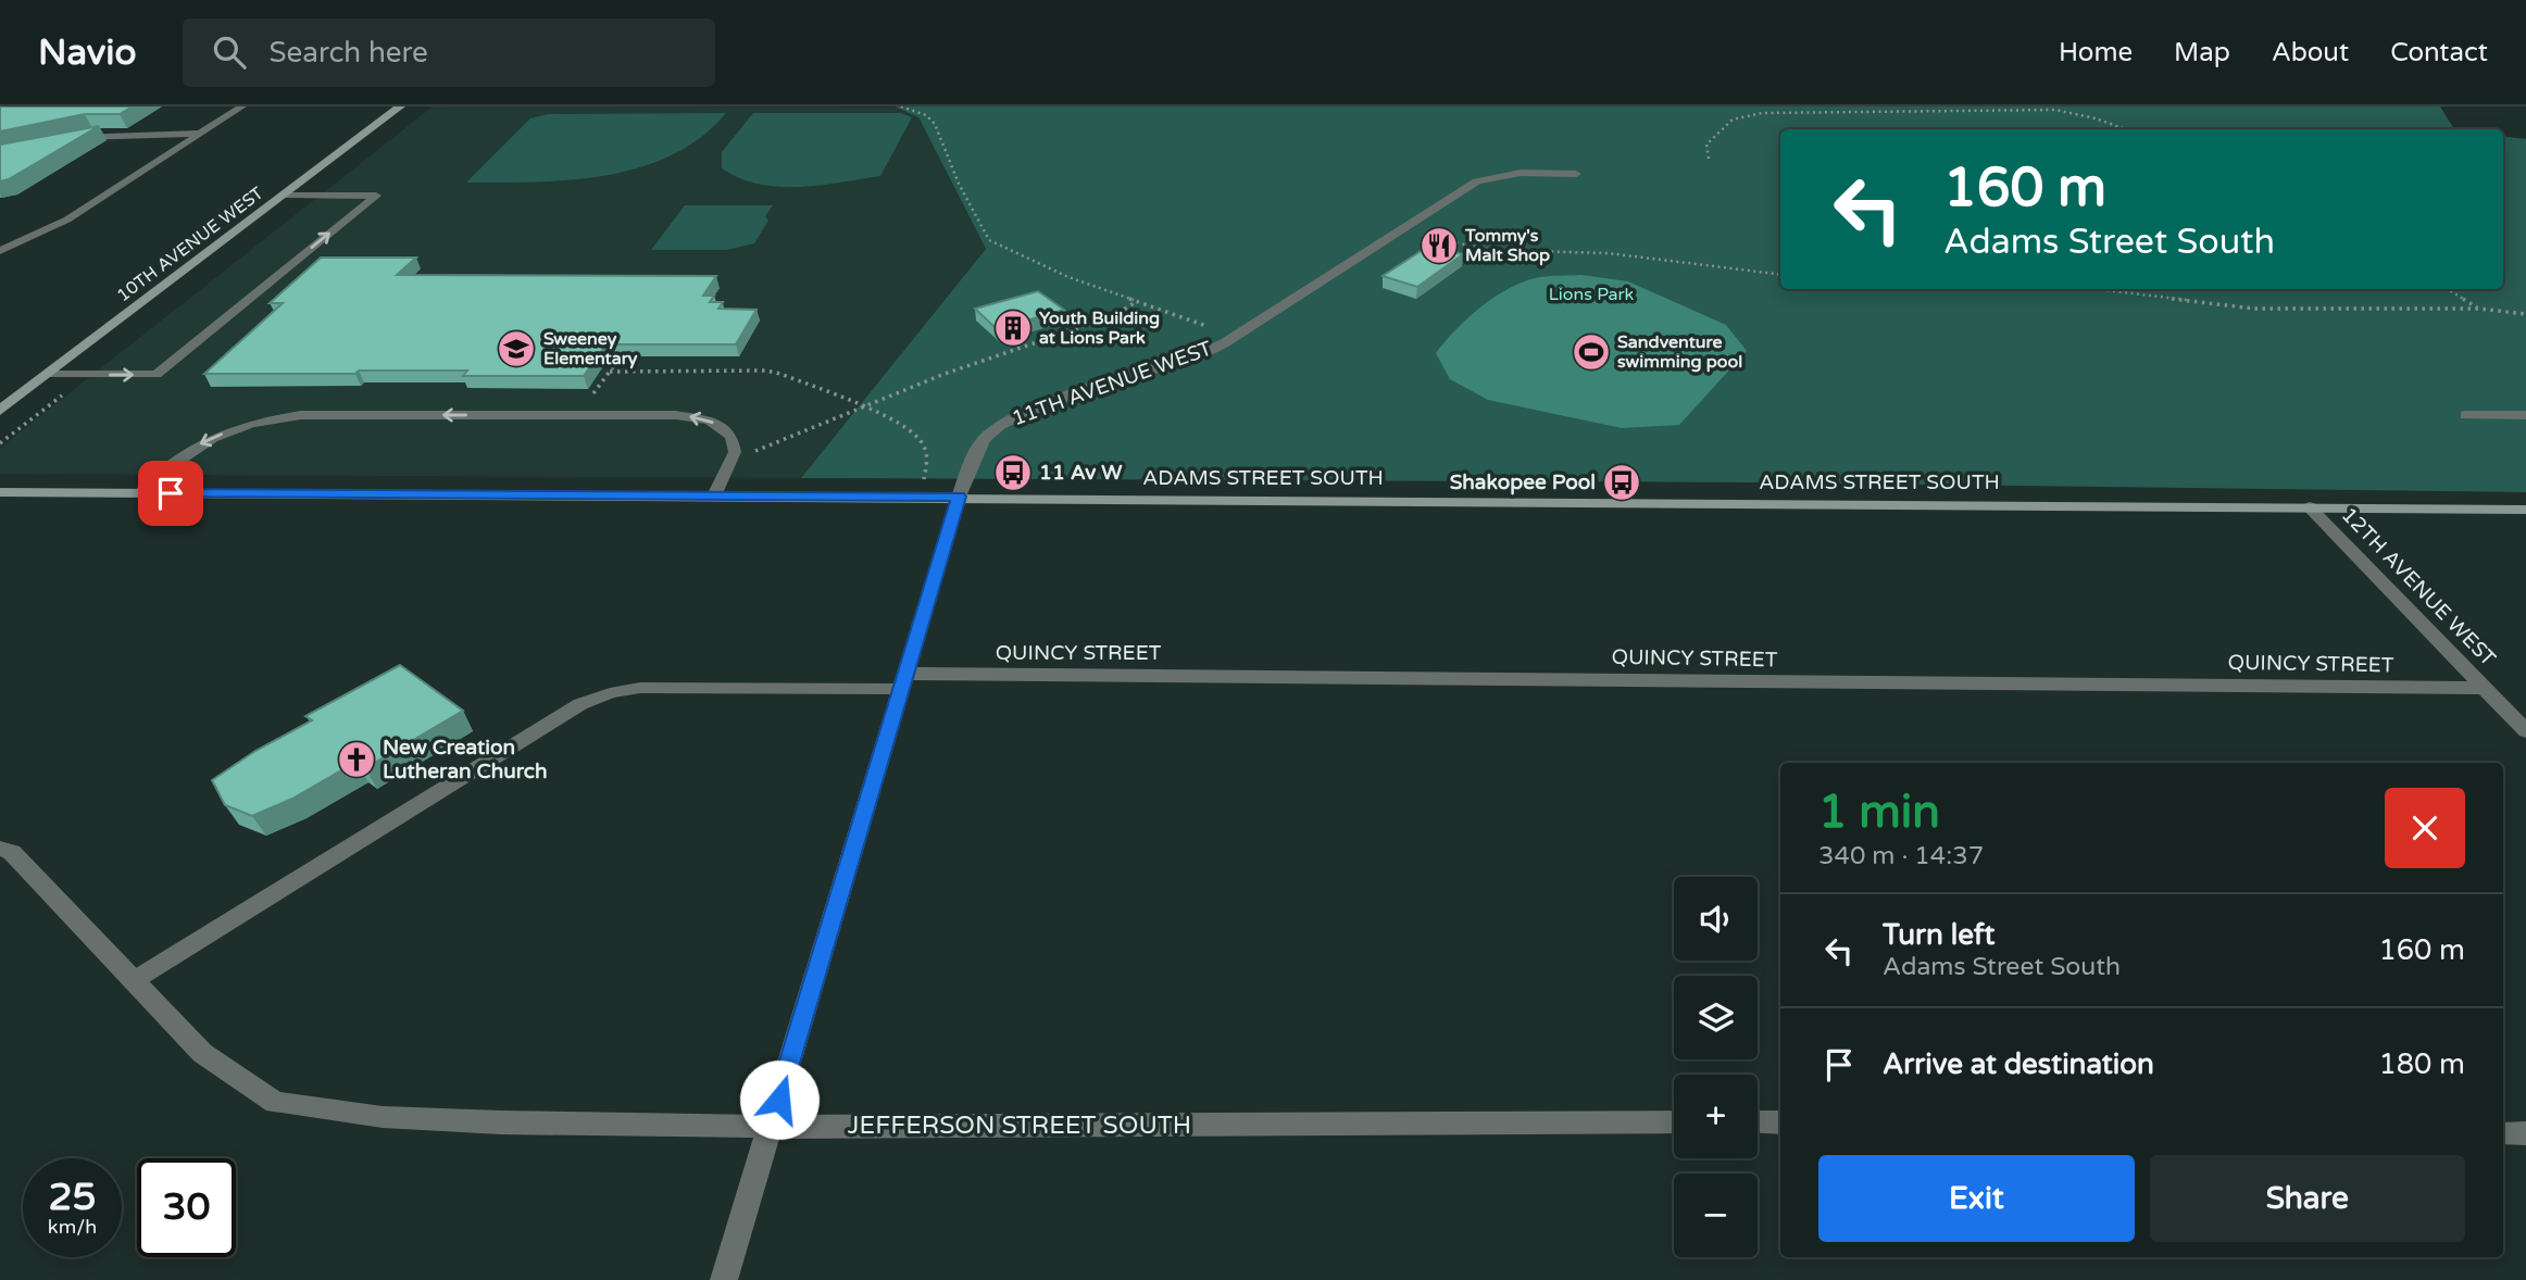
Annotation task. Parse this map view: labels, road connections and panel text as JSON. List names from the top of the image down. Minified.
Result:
{"streets":{"street":["10TH AVENUE WEST","11TH AVENUE WEST","ADAMS STREET SOUTH","12TH AVENUE WEST","QUINCY STREET","JEFFERSON STREET SOUTH"]},"crossings":[["11TH AVENUE WEST","ADAMS STREET SOUTH"],["11TH AVENUE WEST","QUINCY STREET"],["11TH AVENUE WEST","JEFFERSON STREET SOUTH"],["ADAMS STREET SOUTH","12TH AVENUE WEST"],["12TH AVENUE WEST","QUINCY STREET"]],"parks":["Lions Park"],"places":{"restaurant":["Tommy's Malt Shop"],"building":["Youth Building at Lions Park"],"school or university":["Sweeney Elementary"],"sports":["Sandventure swimming pool"],"bus stop":["11 Av W","Shakopee Pool"],"church":["New Creation Lutheran Church"]},"page":{"header":"Navio","search":"Search here","nav":["Home","Map","About","Contact"],"turn":["160 m","Adams Street South"],"heading":["1 min","340 m · 14:37"],"map_buttons":["+","−"],"list":[{"name":"Turn left","note":"Adams Street South","value":"160 m"},{"name":"Arrive at destination","value":"180 m"}],"buttons":["Exit","Share"],"speed":"25 km/h","limit":"30"}}
